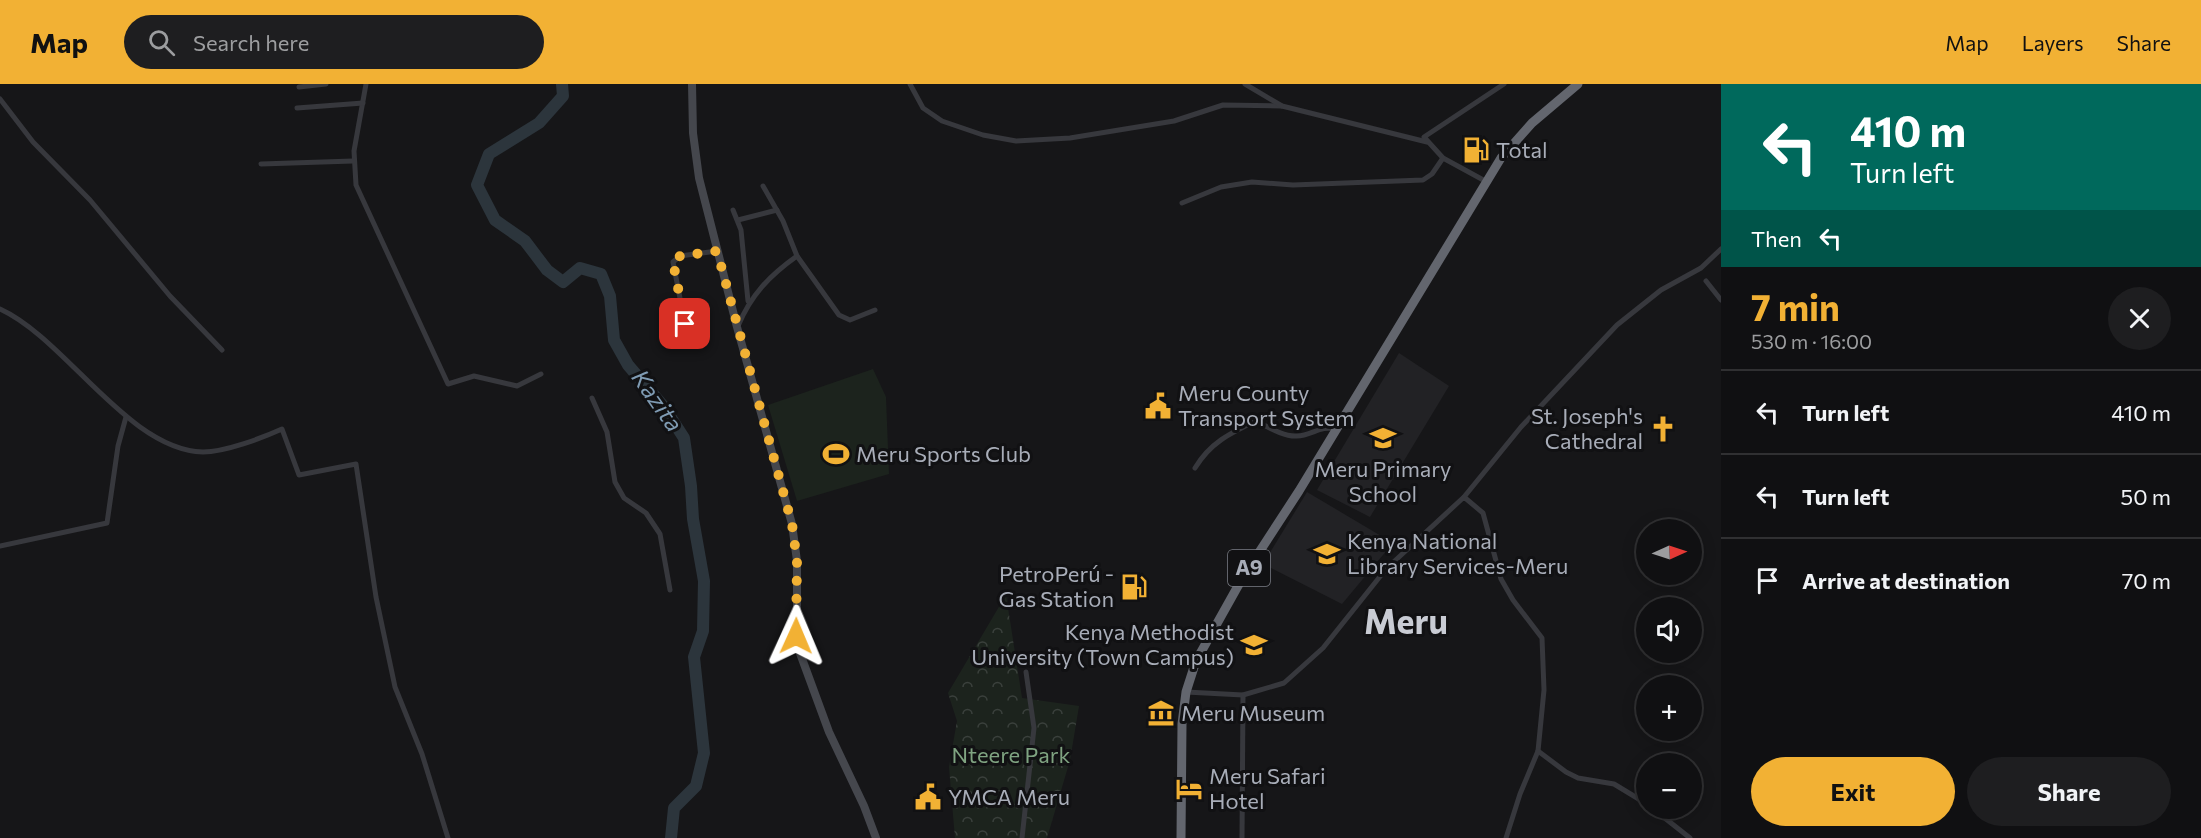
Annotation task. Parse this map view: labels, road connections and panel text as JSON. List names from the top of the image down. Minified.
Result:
{"streets":{"highway":["A9"]},"districts":["Meru"],"water":["Kazita"],"parks":["Nteere Park"],"places":{"fuel station":["Total","PetroPerú - Gas Station"],"public building":["Meru County Transport System","YMCA Meru"],"church":["St. Joseph's Cathedral"],"school or university":["Meru Primary School","Kenya National Library Services-Meru","Kenya Methodist University (Town Campus)"],"sports":["Meru Sports Club"],"museum":["Meru Museum"],"hotel":["Meru Safari Hotel"]},"north":"right","page":{"header":"Map","search":"Search here","nav":["Map","Layers","Share"],"turn":["410 m","Turn left"],"then":"Then","heading":["7 min","530 m · 16:00"],"list":[{"name":"Turn left","value":"410 m"},{"name":"Turn left","value":"50 m"},{"name":"Arrive at destination","value":"70 m"}],"map_buttons":["+","−"],"buttons":["Exit","Share"]}}
